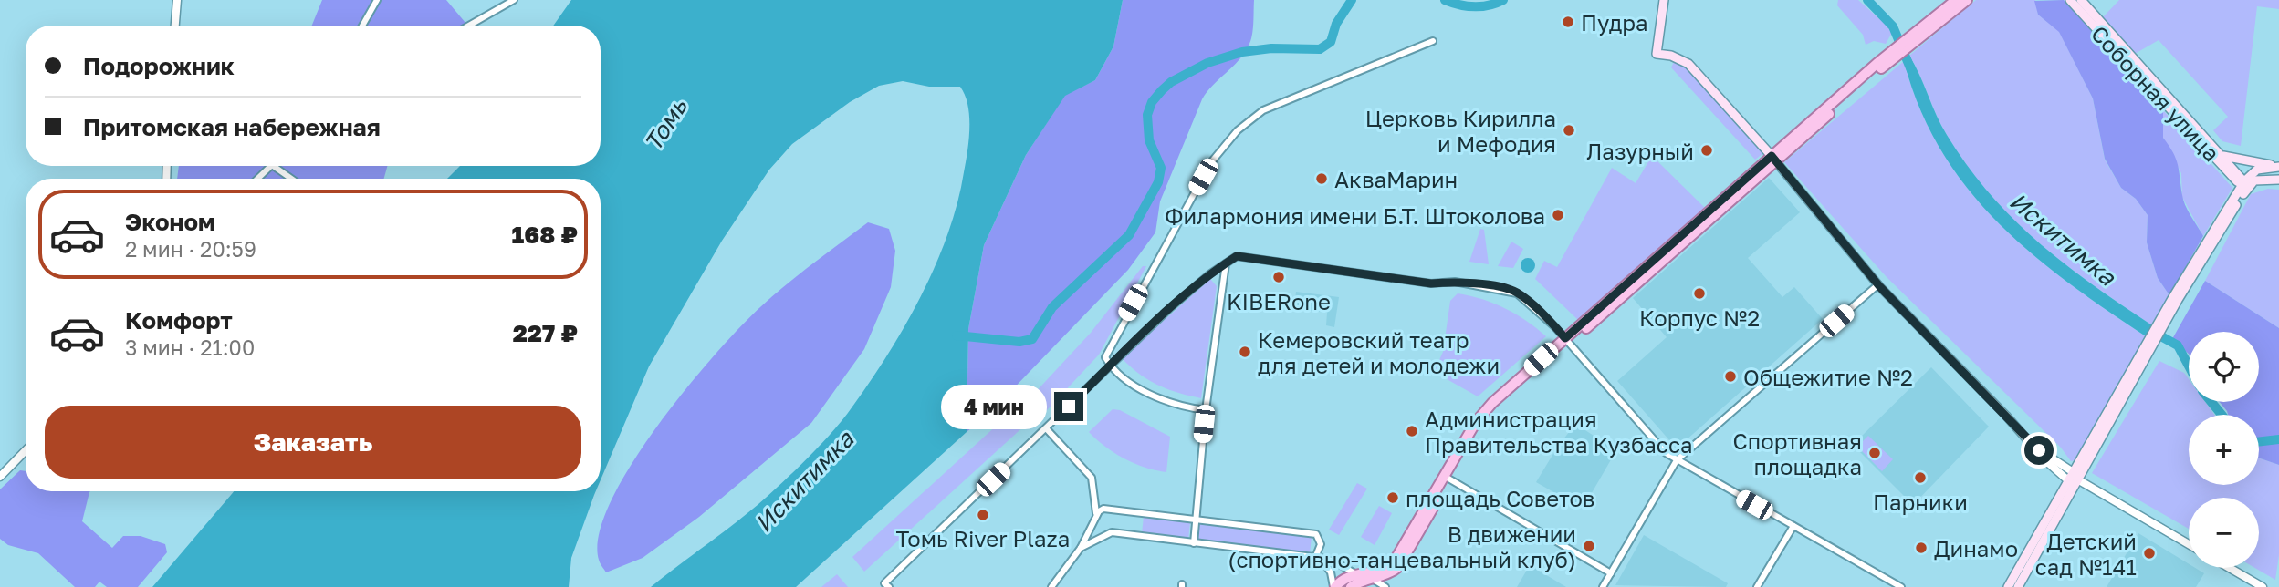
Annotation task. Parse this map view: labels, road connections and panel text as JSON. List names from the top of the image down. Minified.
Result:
{"streets":{"main road":["Соборная улица"]},"water":["Томь","Искитимка"],"places":["Пудра","Церковь Кирилла и Мефодия","Лазурный","АкваМарин","Филармония имени Б.Т. Штоколова","KIBERone","Корпус №2","Кемеровский театр для детей и молодежи","Общежитие №2","Администрация Правительства Кузбасса","Спортивная площадка","Парники","площадь Советов","Томь River Plaza","В движении (спортивно-танцевальный клуб)","Динамо","Детский сад №141"],"page":{"banner":["Подорожник","Притомская набережная"],"list":[{"name":"Эконом","note":"2 мин · 20:59","value":"168 ₽"},{"name":"Комфорт","note":"3 мин · 21:00","value":"227 ₽"}],"map_buttons":["+","−"],"bubble":"4 мин","buttons":"Заказать"}}
